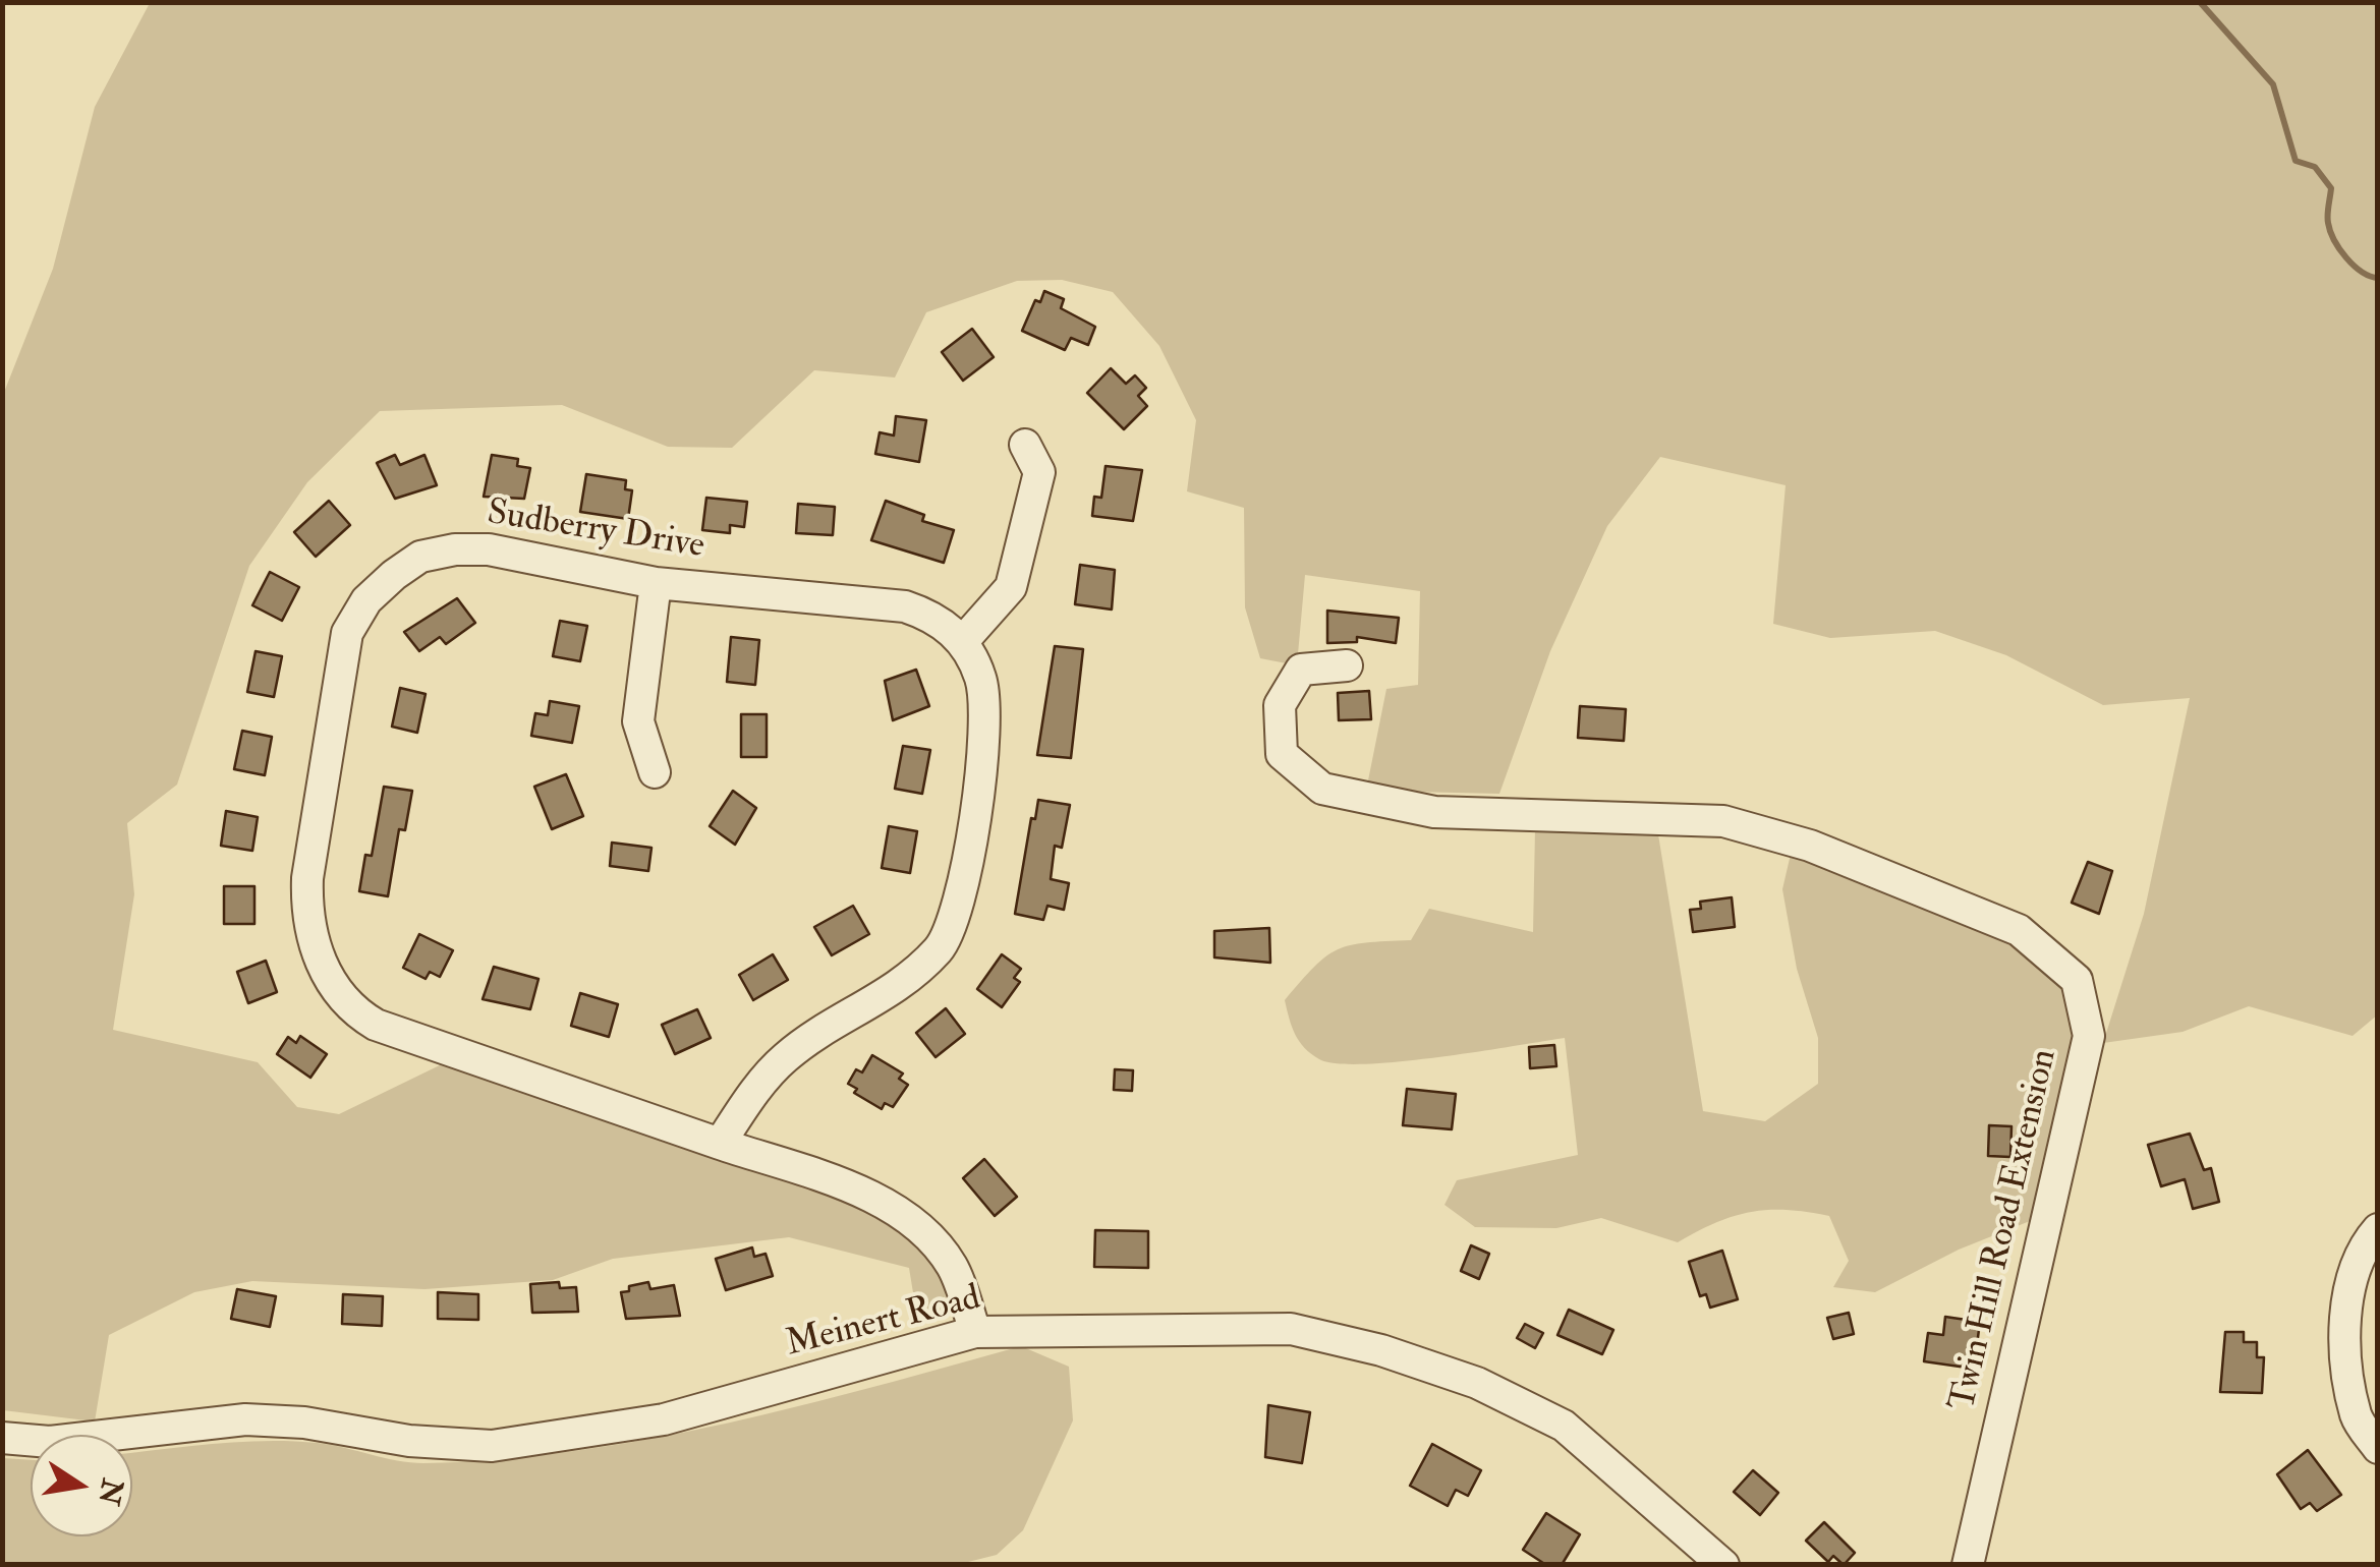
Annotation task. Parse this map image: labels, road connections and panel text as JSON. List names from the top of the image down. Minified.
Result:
{"streets":{"street":["Sudberry Drive","Twin Hill Road Extension","Meinert Road"]},"crossings":[["Sudberry Drive","Meinert Road"]],"north":"right"}
